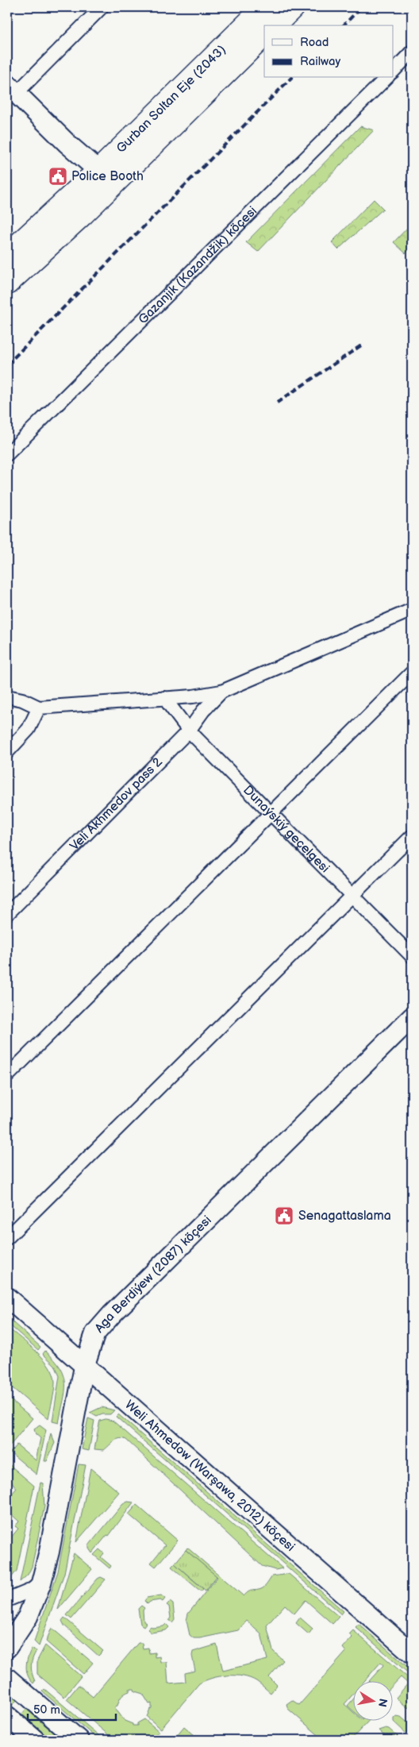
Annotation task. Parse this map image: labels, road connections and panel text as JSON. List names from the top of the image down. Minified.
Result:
{"streets":{"highway":["Gurban Soltan Eje (2043)"],"street":["Gazanjik (Kazandžik) köçesi","Veli Akhmedov pass 2","Dunaýskiý geçelgesi","Aga Berdiýew (2087) köçesi","Weli Ahmedow (Warşawa, 2012) köçesi"]},"crossings":[["Veli Akhmedov pass 2","Dunaýskiý geçelgesi"],["Aga Berdiýew (2087) köçesi","Weli Ahmedow (Warşawa, 2012) köçesi"]],"places":{"public building":["Police Booth","Senagattaslama"]},"legend":["Road","Railway"],"scale_bar":"50 m","north":"right"}
